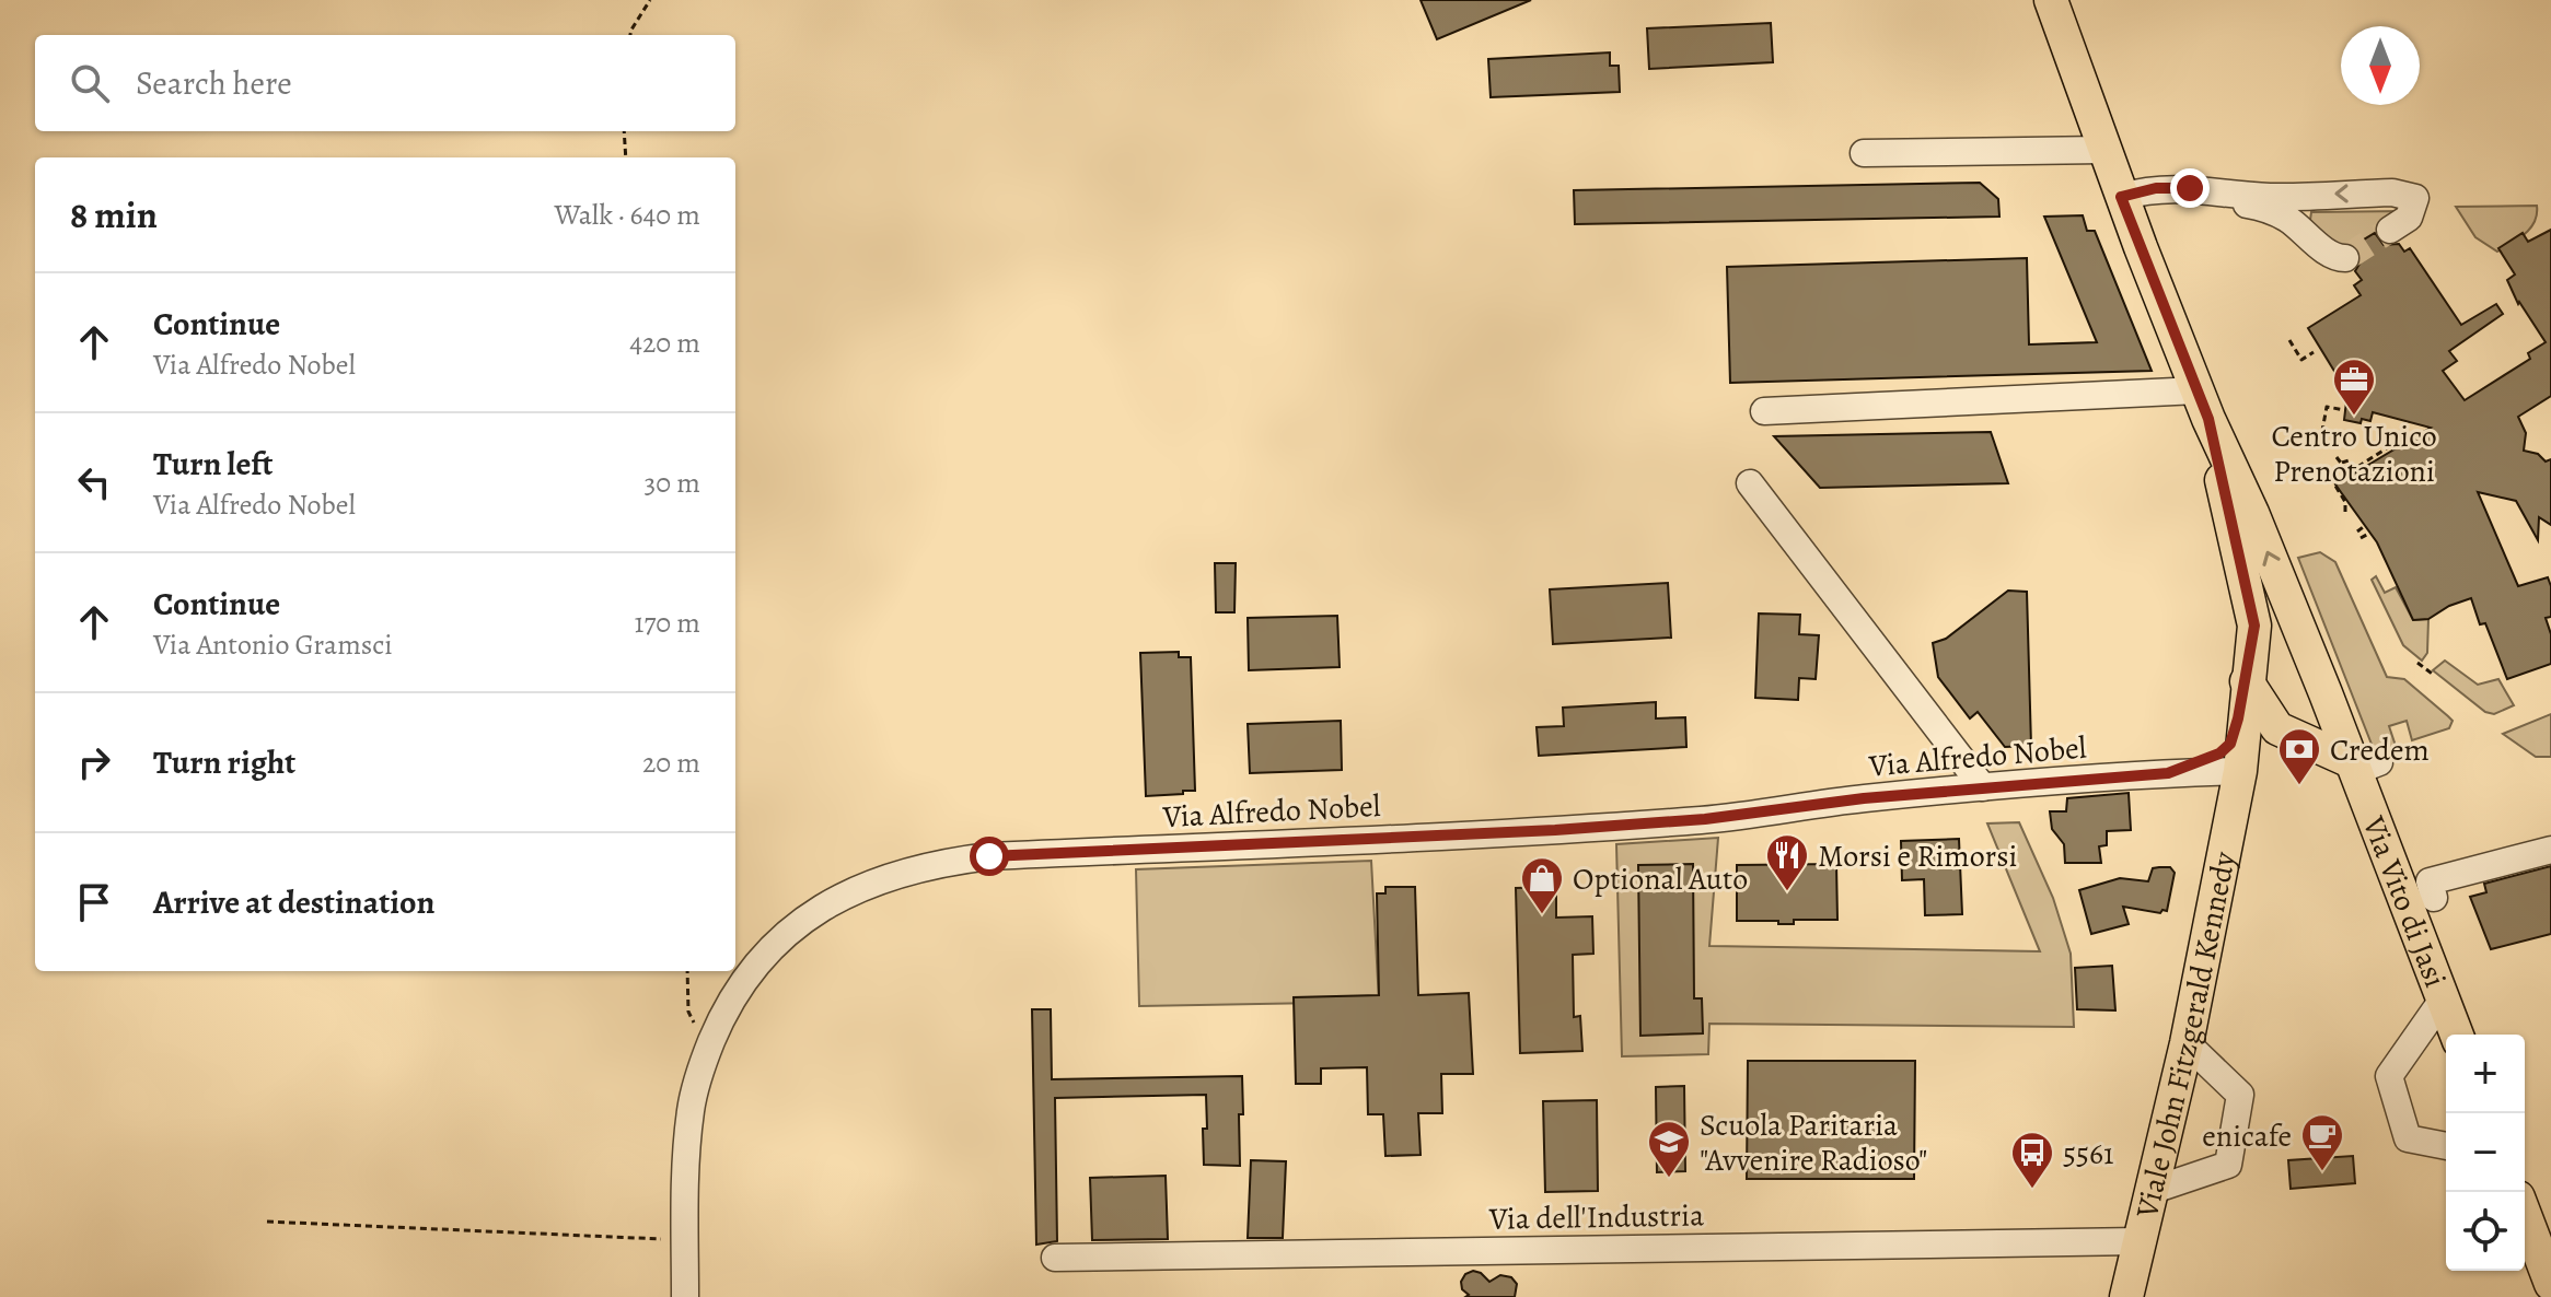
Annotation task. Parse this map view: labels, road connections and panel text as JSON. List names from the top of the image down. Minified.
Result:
{"streets":{"main road":["Via Vito di Jasi","Viale John Fitzgerald Kennedy"],"street":["Via Alfredo Nobel","Via dell'Industria"]},"crossings":[["Via Alfredo Nobel","Viale John Fitzgerald Kennedy"],["Viale John Fitzgerald Kennedy","Via dell'Industria"]],"places":{"office":["Centro Unico Prenotazioni"],"bank":["Credem"],"restaurant":["Morsi e Rimorsi"],"shop":["Optional Auto"],"cafe":["enicafe"],"school or university":["Scuola Paritaria \"Avvenire Radioso\""],"bus stop":["5561"]},"north":"bottom","page":{"search":"Search here","heading":["8 min","Walk · 640 m"],"list":[["Continue","Via Alfredo Nobel","420 m"],["Turn left","Via Alfredo Nobel","30 m"],["Continue","Via Antonio Gramsci","170 m"],["Turn right","20 m"],"Arrive at destination"],"map_buttons":["+","−"]}}
